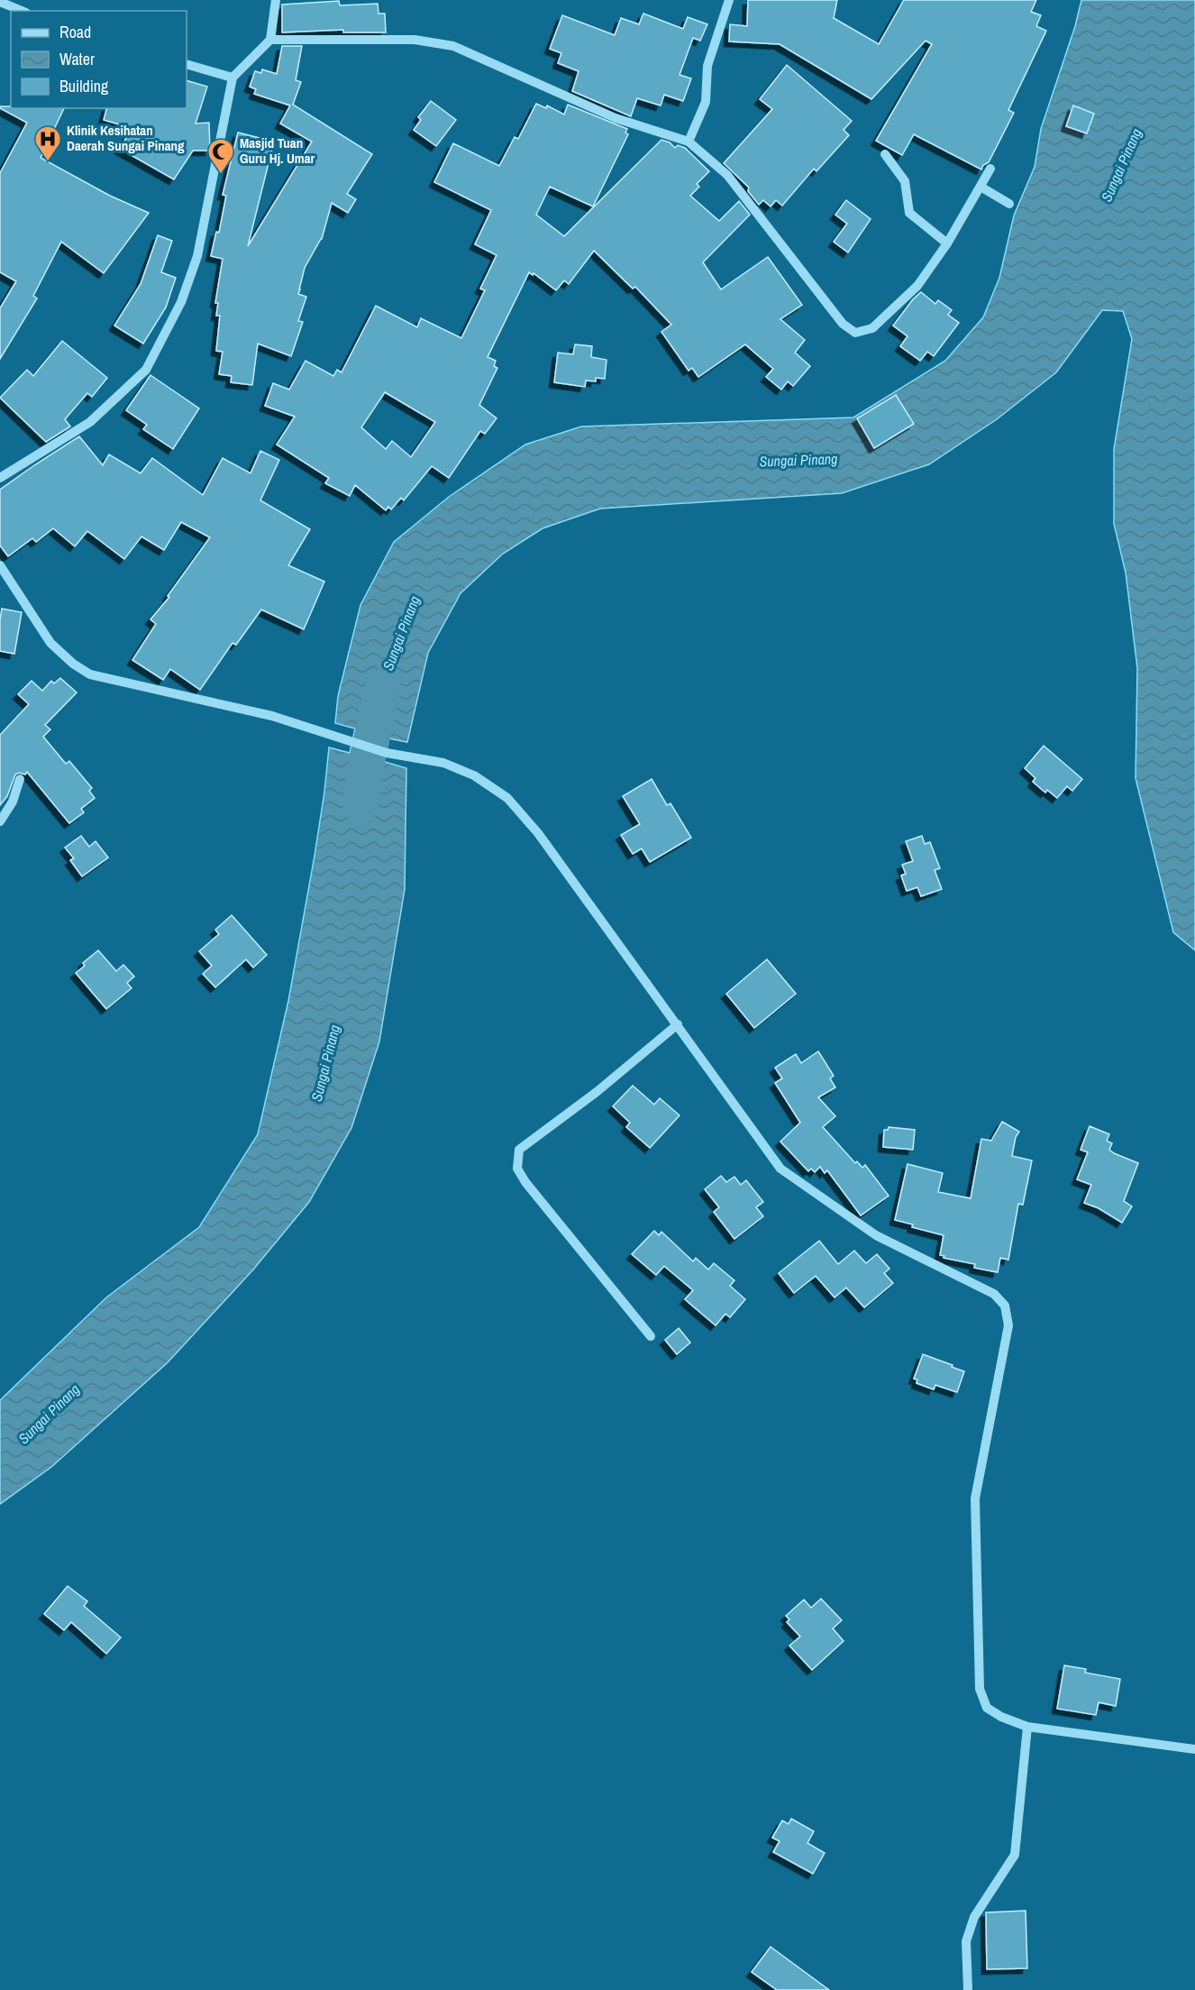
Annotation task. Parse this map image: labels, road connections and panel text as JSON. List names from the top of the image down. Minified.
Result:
{"water":["Sungai Pinang"],"places":{"hospital":["Klinik Kesihatan Daerah Sungai Pinang"],"mosque":["Masjid Tuan Guru Hj. Umar"]},"legend":["Road","Water","Building"]}
